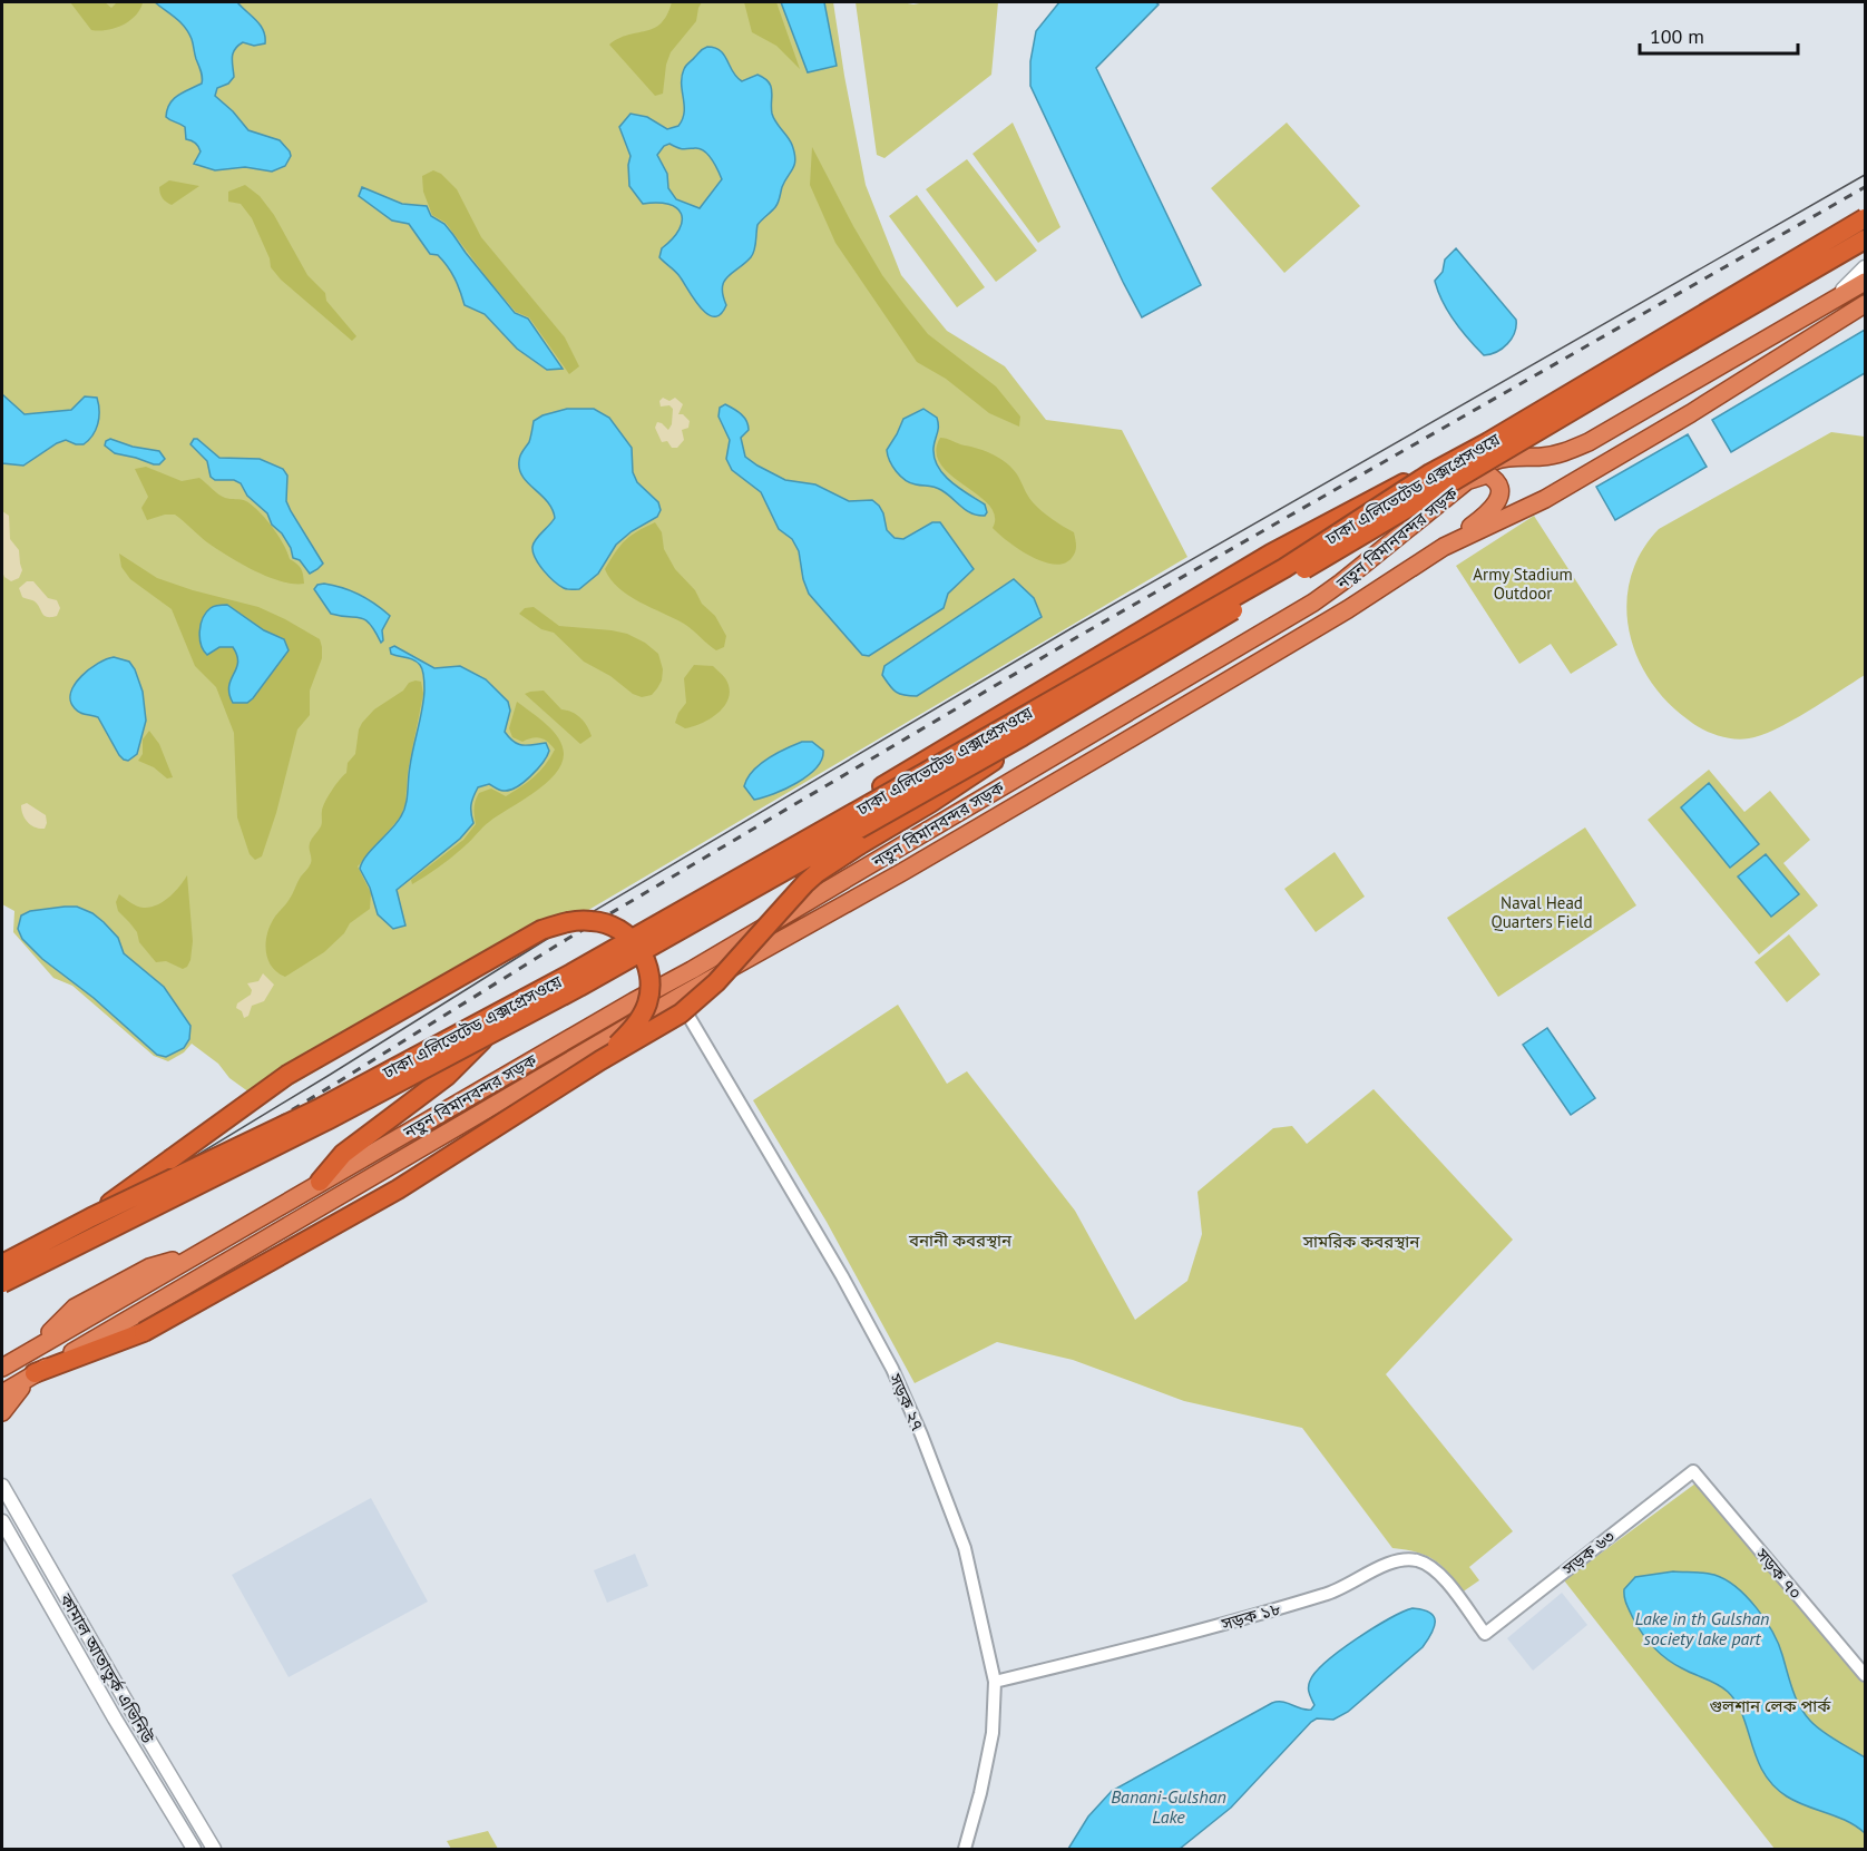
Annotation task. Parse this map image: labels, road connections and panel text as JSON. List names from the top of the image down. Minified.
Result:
{"streets":{"highway":["ঢাকা এলিভেটেড এক্সপ্রেসওয়ে","নতুন বিমানবন্দর সড়ক"],"main road":["কামাল আতাতুর্ক এভিনিউ"],"street":["সড়ক ২৭","সড়ক ৬৩","সড়ক ৭০","সড়ক ১৮"]},"crossings":[["নতুন বিমানবন্দর সড়ক","সড়ক ২৭"],["সড়ক ২৭","সড়ক ১৮"],["সড়ক ৬৩","সড়ক ৭০"],["সড়ক ৬৩","সড়ক ১৮"]],"water":["Lake in th Gulshan society lake part","Banani-Gulshan Lake"],"parks":["Army Stadium Outdoor","Naval Head Quarters Field","বনানী কবরস্থান","সামরিক কবরস্থান","গুলশান লেক পার্ক"],"scale_bar":"100 m"}
